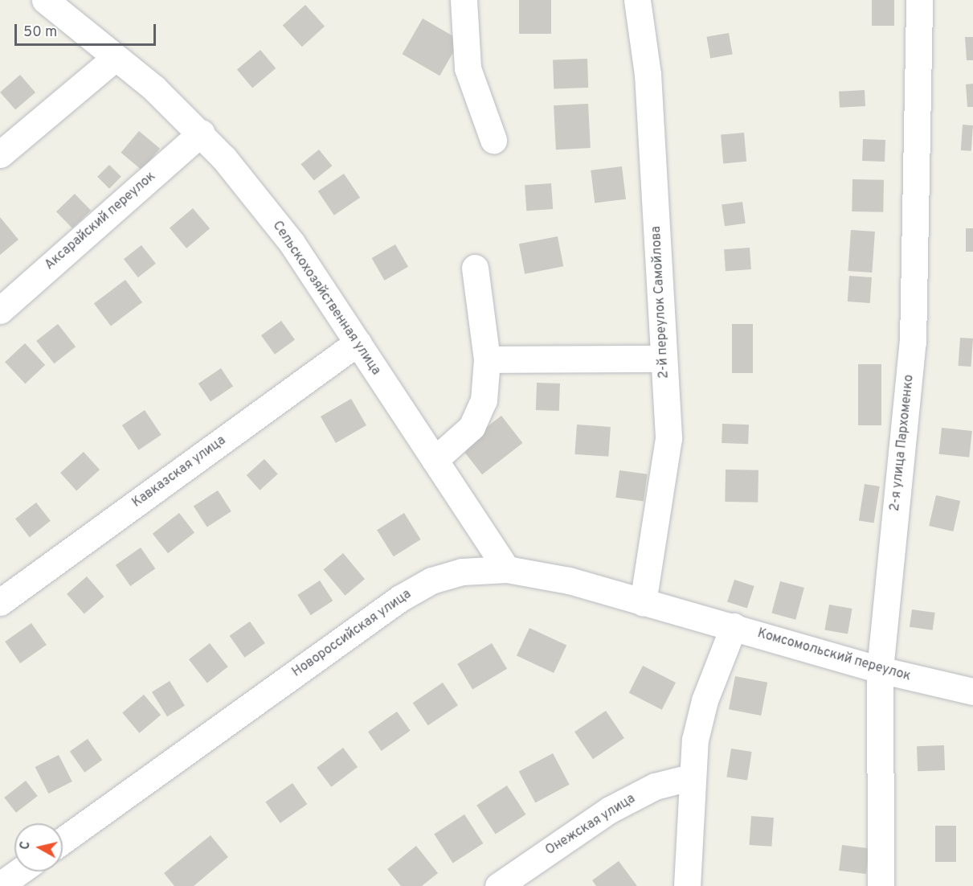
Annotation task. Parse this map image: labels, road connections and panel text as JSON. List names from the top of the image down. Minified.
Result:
{"streets":{"street":["Аксарайский переулок","Сельскохозяйственная улица","2-й переулок Самойлова","2-я улица Пархоменко","Кавказская улица","Новороссийская улица","Комсомольский переулок","Онежская улица"]},"crossings":[["Аксарайский переулок","Сельскохозяйственная улица"],["Сельскохозяйственная улица","Кавказская улица"],["Сельскохозяйственная улица","Новороссийская улица"],["2-й переулок Самойлова","Новороссийская улица"],["2-я улица Пархоменко","Комсомольский переулок"],["Новороссийская улица","Комсомольский переулок"]],"scale_bar":"50 m","north":"left"}
